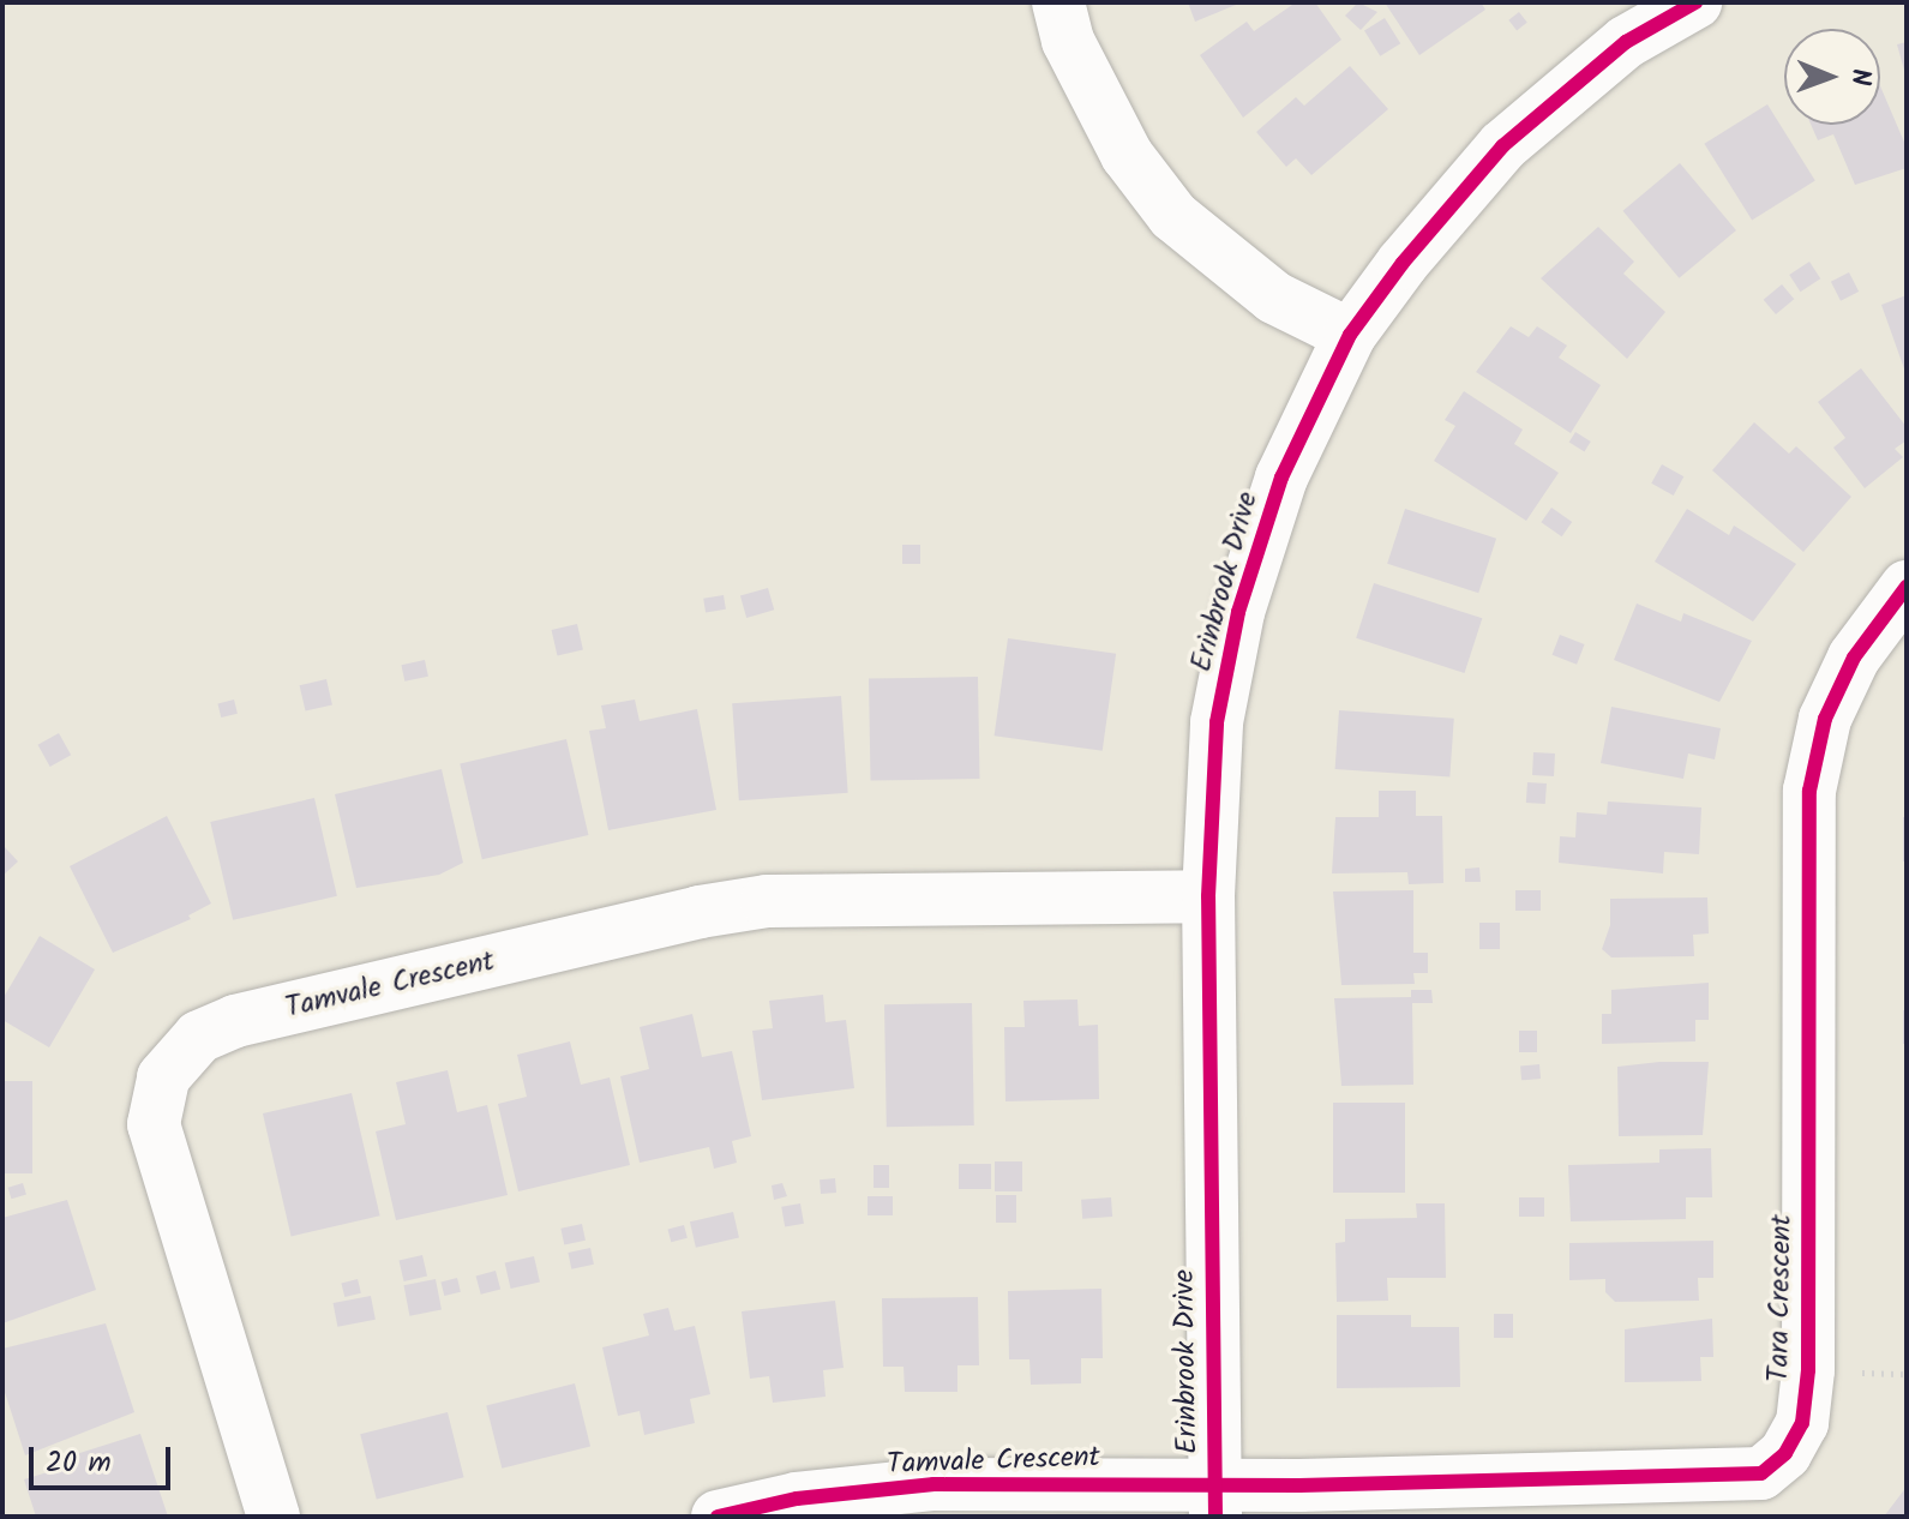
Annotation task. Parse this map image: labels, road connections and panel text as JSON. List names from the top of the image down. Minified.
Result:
{"streets":{"street":["Erinbrook Drive","Tamvale Crescent","Tara Crescent"]},"crossings":[["Erinbrook Drive","Tamvale Crescent"],["Erinbrook Drive","Tara Crescent"],["Tamvale Crescent","Tara Crescent"]],"scale_bar":"20 m","north":"right"}
